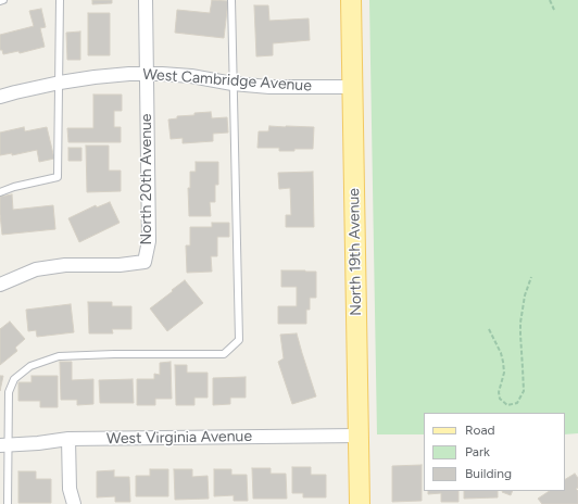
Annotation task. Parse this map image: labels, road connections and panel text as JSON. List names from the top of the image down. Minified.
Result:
{"streets":{"main road":["North 19th Avenue"],"street":["West Cambridge Avenue","North 20th Avenue","West Virginia Avenue"]},"crossings":[["West Cambridge Avenue","North 20th Avenue"],["West Cambridge Avenue","North 19th Avenue"],["North 19th Avenue","West Virginia Avenue"]],"legend":["Road","Park","Building"]}
